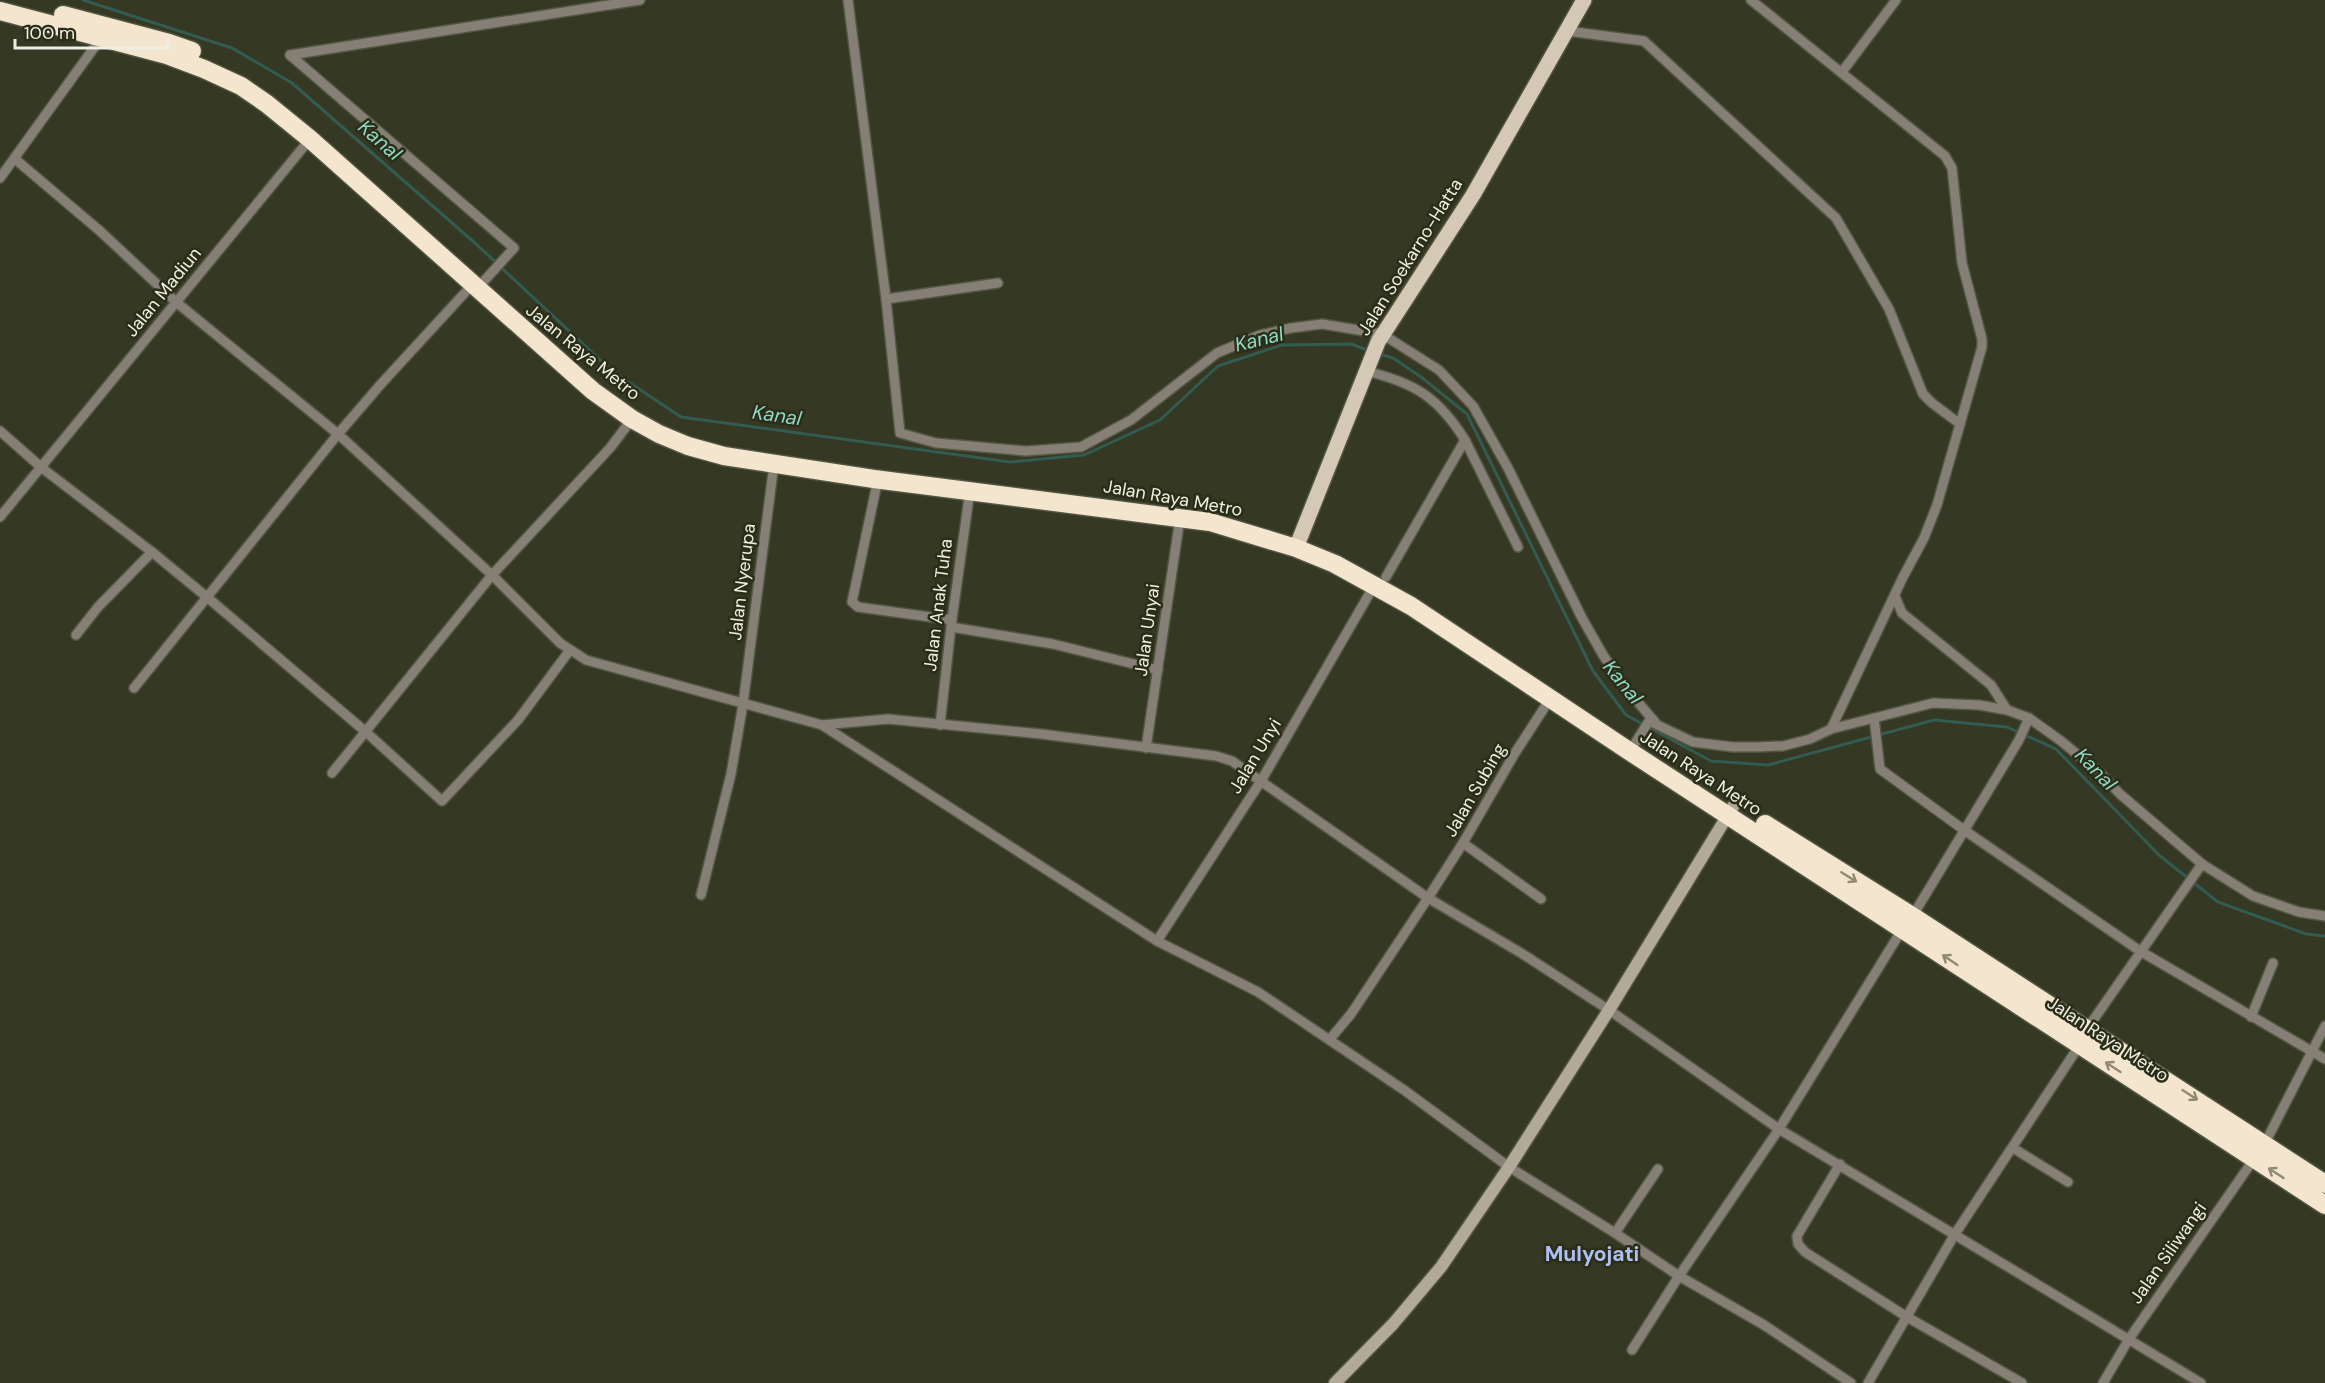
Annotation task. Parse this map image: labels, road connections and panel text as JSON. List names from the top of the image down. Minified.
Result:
{"streets":{"highway":["Jalan Raya Metro"],"main road":["Jalan Soekarno-Hatta"],"street":["Jalan Madiun","Jalan Nyerupa","Jalan Anak Tuha","Jalan Unyai","Jalan Unyi","Jalan Subing","Jalan Siliwangi"]},"crossings":[["Jalan Soekarno-Hatta","Jalan Raya Metro"],["Jalan Madiun","Jalan Raya Metro"],["Jalan Raya Metro","Jalan Nyerupa"],["Jalan Raya Metro","Jalan Anak Tuha"],["Jalan Raya Metro","Jalan Unyai"],["Jalan Raya Metro","Jalan Unyi"],["Jalan Raya Metro","Jalan Subing"]],"districts":["Mulyojati"],"water":["Kanal"],"scale_bar":"100 m"}
